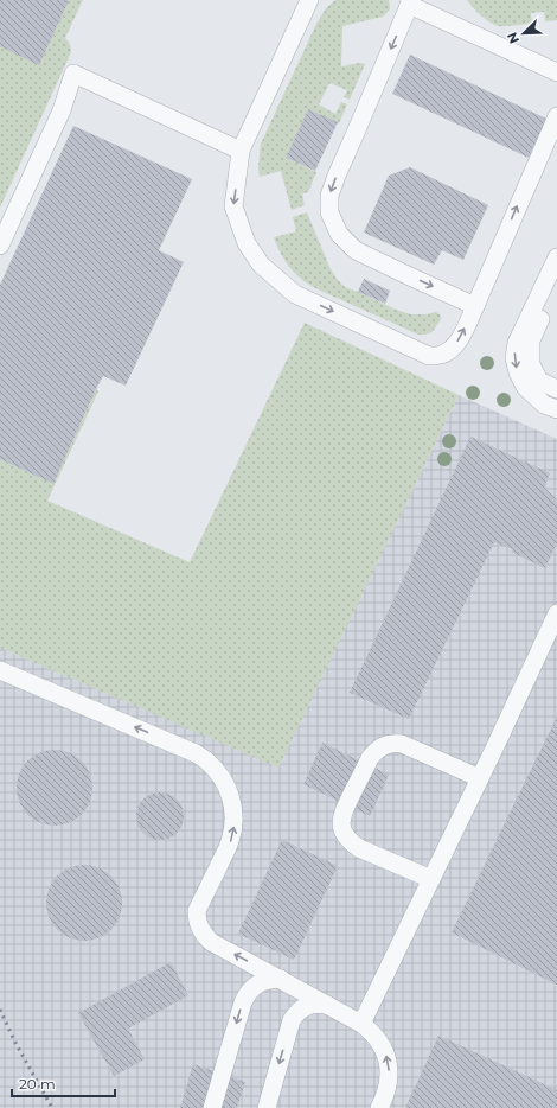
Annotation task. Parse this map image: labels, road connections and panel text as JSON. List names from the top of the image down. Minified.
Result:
{"scale_bar":"20 m","north":"bottom left"}
